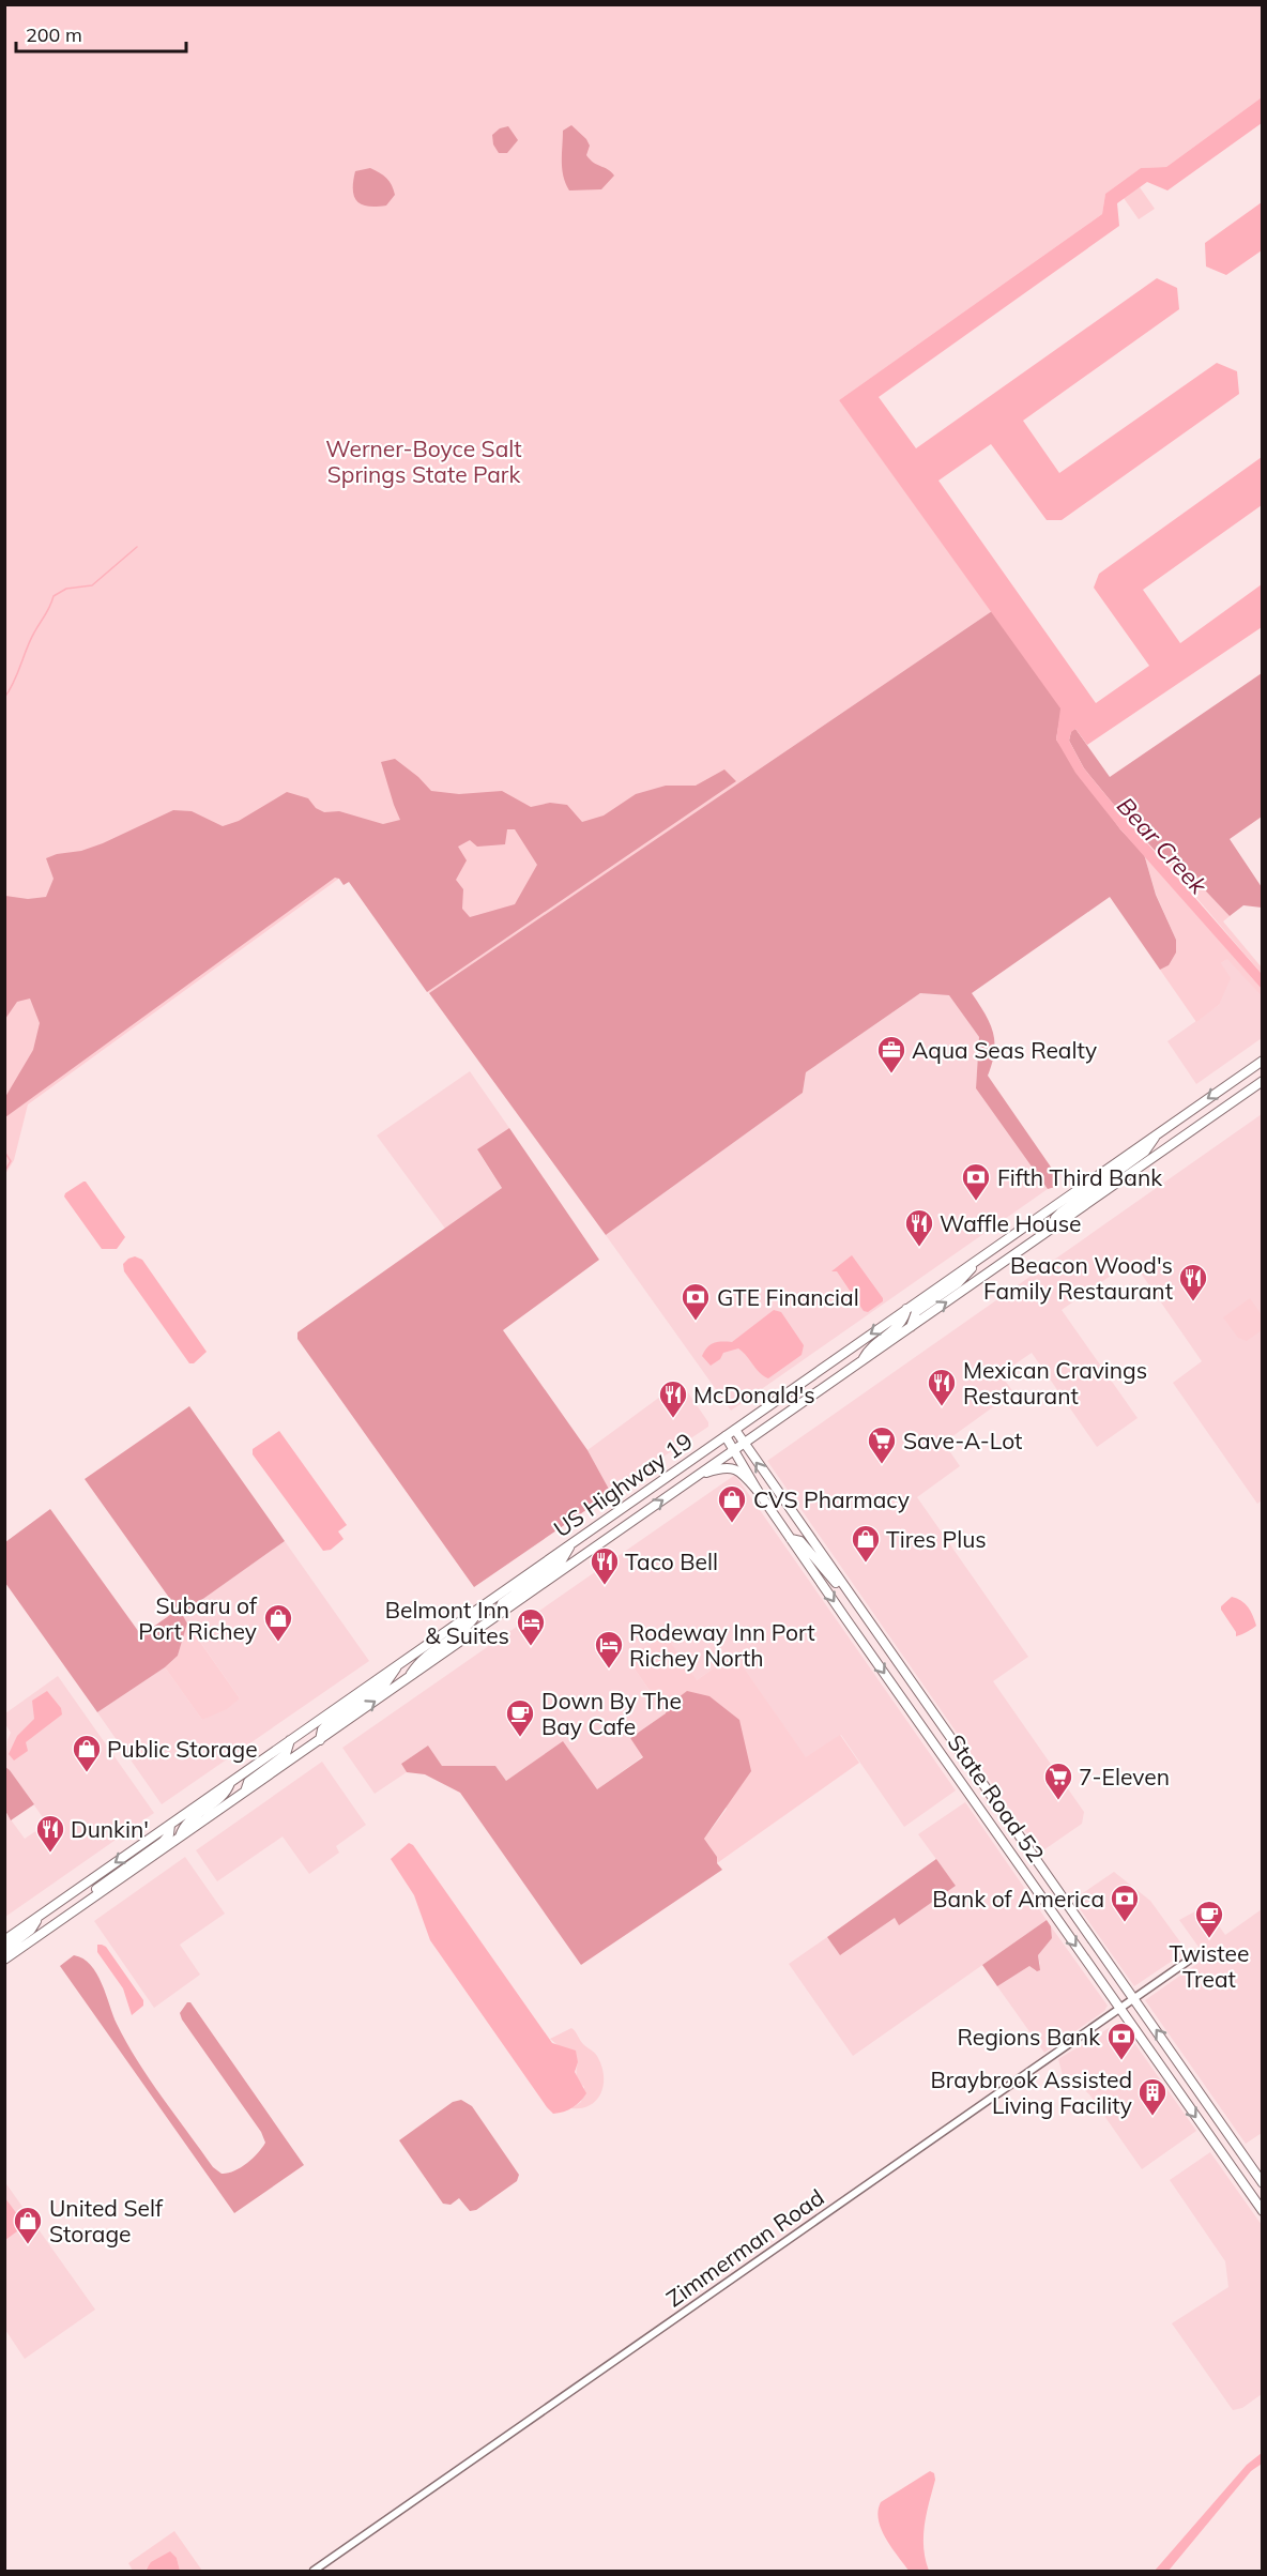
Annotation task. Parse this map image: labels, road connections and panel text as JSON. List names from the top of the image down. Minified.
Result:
{"streets":{"main road":["US Highway 19","State Road 52"],"street":["Zimmerman Road"]},"crossings":[["US Highway 19","State Road 52"],["State Road 52","Zimmerman Road"]],"water":["Bear Creek"],"parks":["Werner-Boyce Salt Springs State Park"],"places":{"office":["Aqua Seas Realty"],"bank":["Fifth Third Bank","GTE Financial","Bank of America","Regions Bank"],"restaurant":["Waffle House","Beacon Wood's Family Restaurant","Mexican Cravings Restaurant","McDonald's","Taco Bell","Dunkin'"],"supermarket":["Save-A-Lot","7-Eleven"],"shop":["CVS Pharmacy","Tires Plus","Subaru of Port Richey","Public Storage","United Self Storage"],"hotel":["Belmont Inn & Suites","Rodeway Inn Port Richey North"],"cafe":["Down By The Bay Cafe","Twistee Treat"],"building":["Braybrook Assisted Living Facility"]},"scale_bar":"200 m"}
